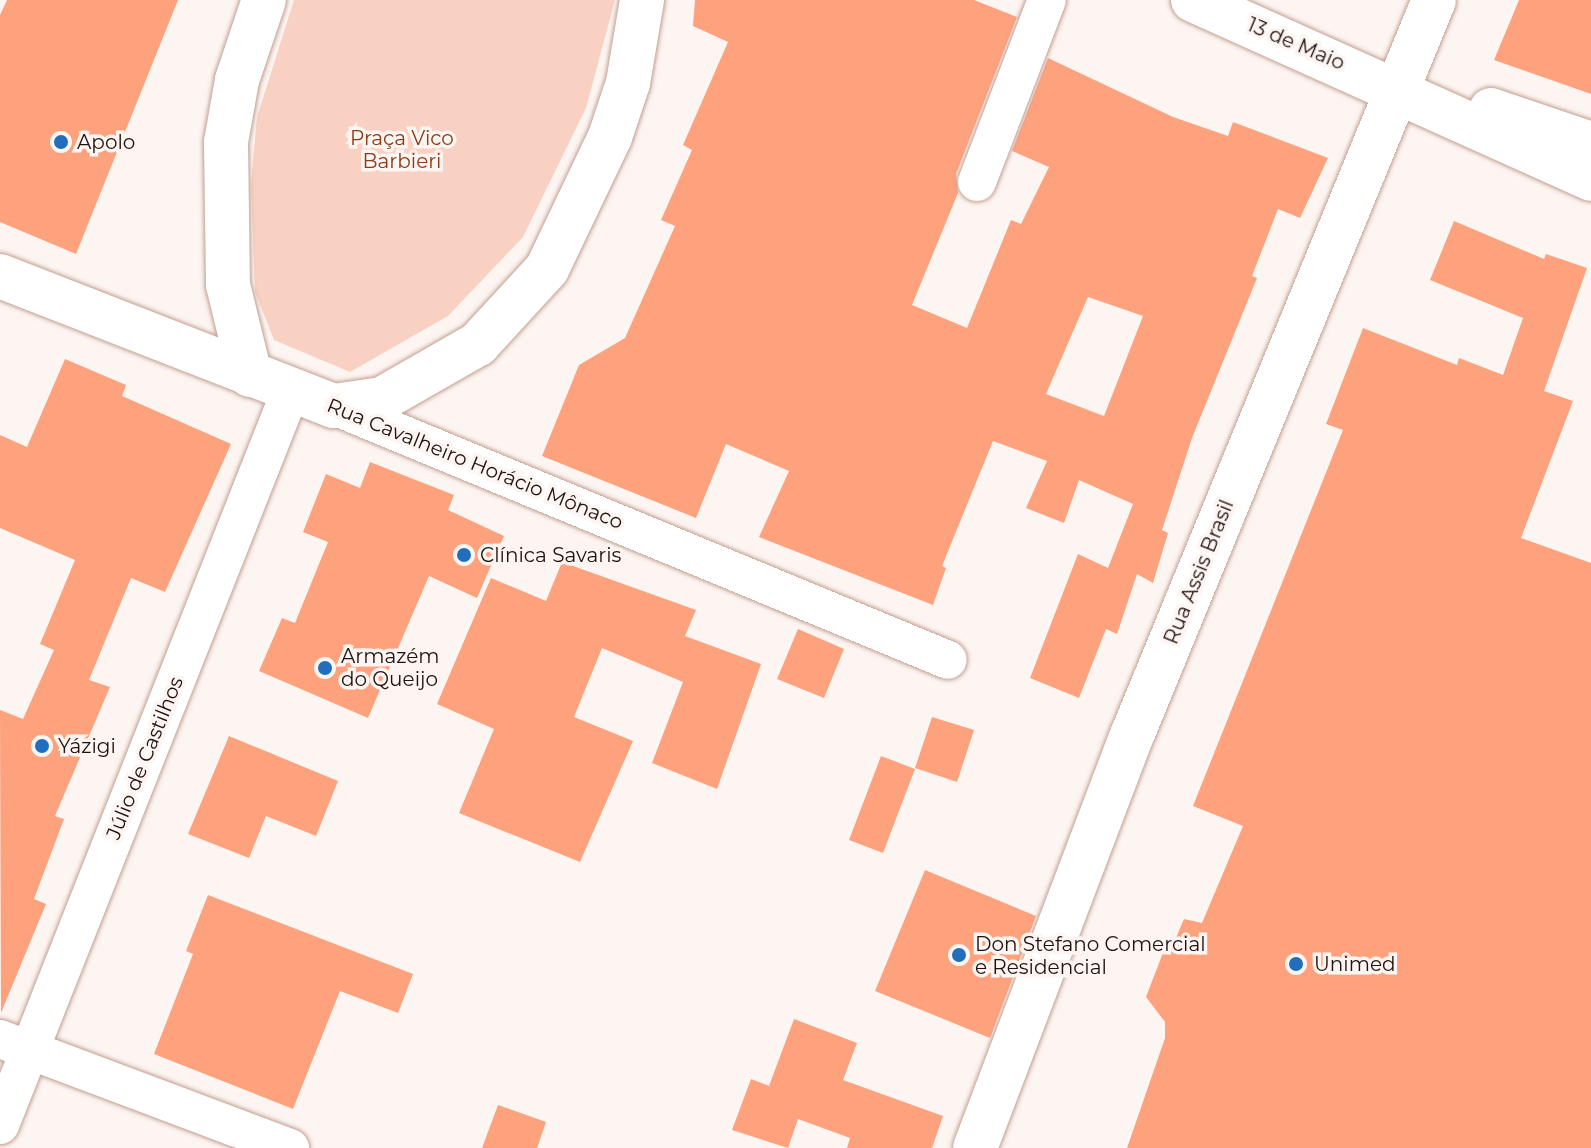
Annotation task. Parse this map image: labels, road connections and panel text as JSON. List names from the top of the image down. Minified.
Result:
{"streets":{"main road":["13 de Maio","Rua Cavalheiro Horácio Mônaco","Rua Assis Brasil"],"street":["Júlio de Castilhos"]},"crossings":[["13 de Maio","Rua Assis Brasil"],["Rua Cavalheiro Horácio Mônaco","Júlio de Castilhos"]],"parks":["Praça Vico Barbieri"],"places":["Apolo","Clínica Savaris","Armazém do Queijo","Yázigi","Don Stefano Comercial e Residencial","Unimed"]}
